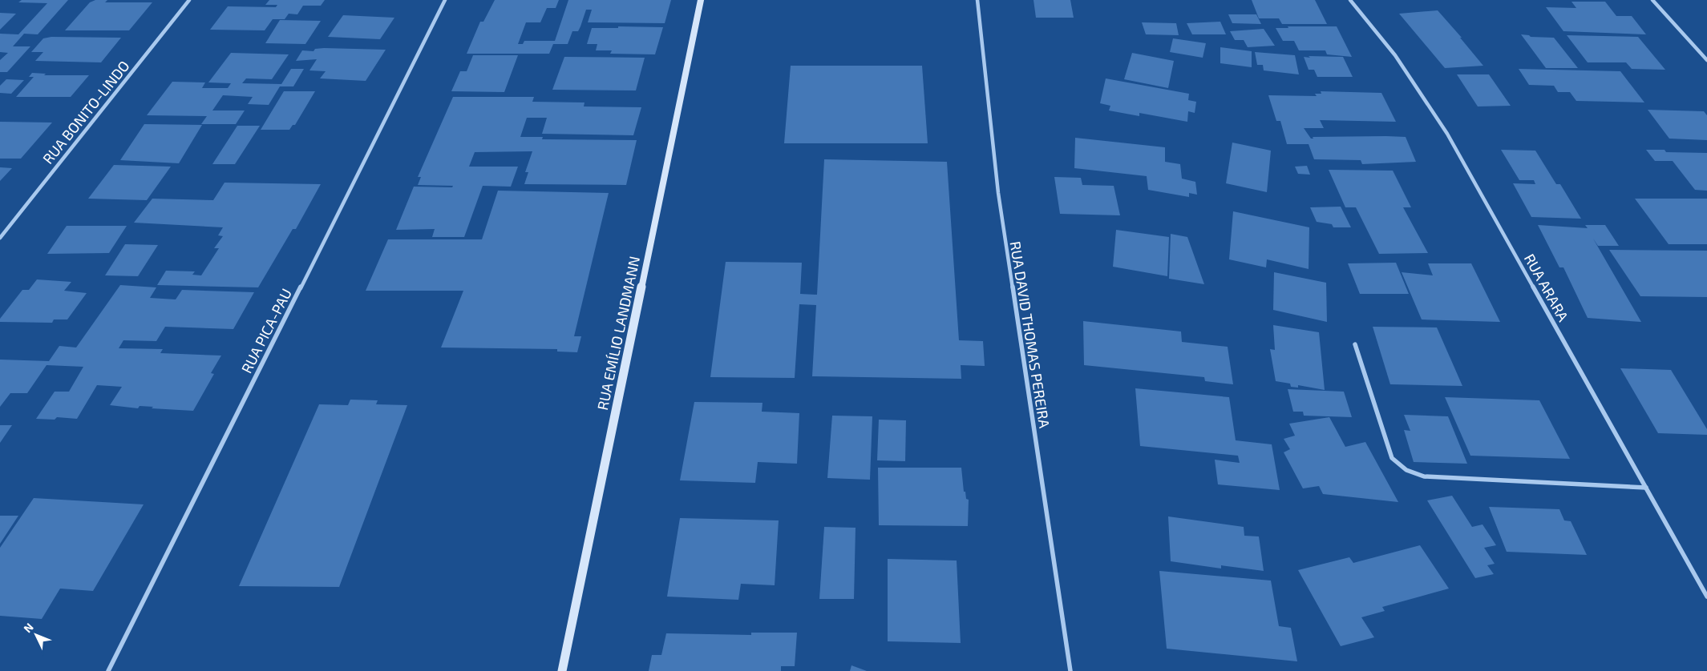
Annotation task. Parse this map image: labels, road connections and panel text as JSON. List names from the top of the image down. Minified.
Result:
{"streets":{"street":["RUA BONITO-LINDO","RUA ARARA","RUA PICA-PAU","RUA EMÍLIO LANDMANN","RUA DAVID THOMAS PEREIRA"]},"north":"top left"}
